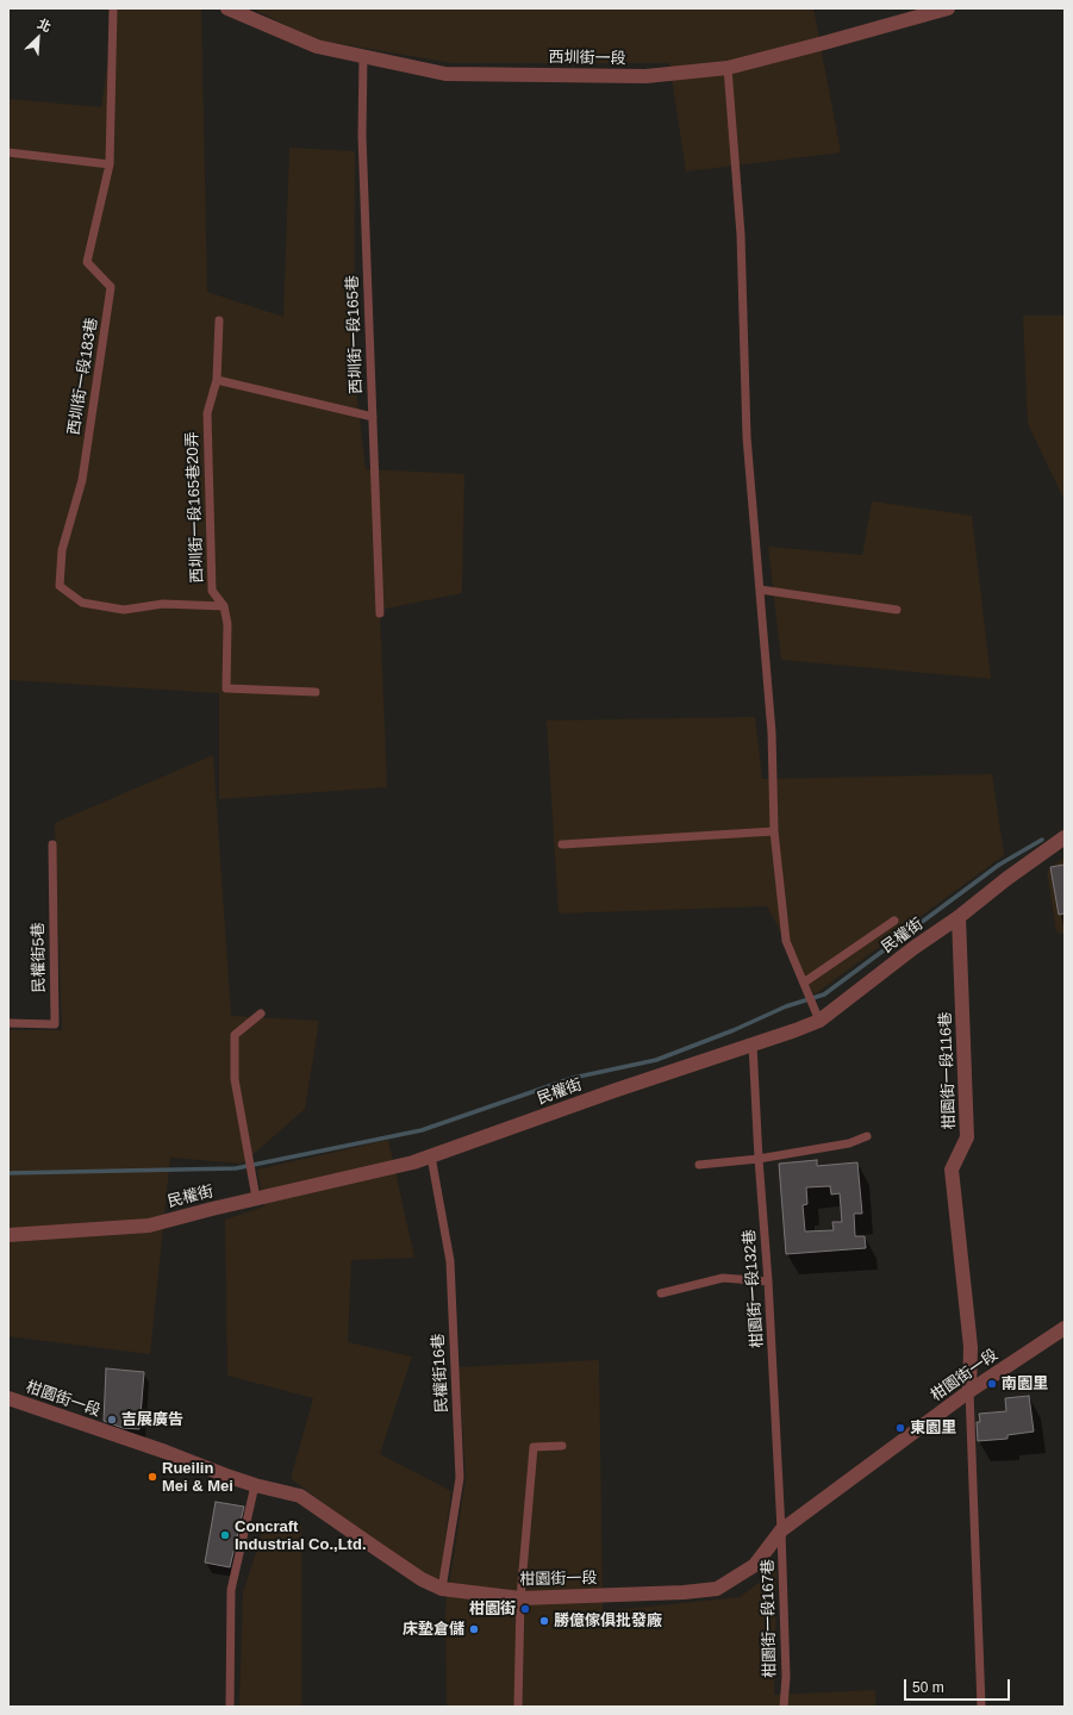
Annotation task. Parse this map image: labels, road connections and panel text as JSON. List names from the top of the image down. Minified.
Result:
{"streets":{"street":["西圳街一段","民權街","柑園街一段116巷","柑園街一段"],"lane":["西圳街一段165巷","西圳街一段183巷","西圳街一段165巷20弄","民權街5巷","柑園街一段132巷","民權街16巷","柑園街一段167巷"]},"crossings":[["西圳街一段","西圳街一段165巷"],["西圳街一段183巷","西圳街一段165巷20弄"],["民權街","柑園街一段116巷"],["民權街","柑園街一段132巷"],["民權街","民權街16巷"],["柑園街一段116巷","柑園街一段"],["柑園街一段132巷","柑園街一段"],["柑園街一段132巷","柑園街一段167巷"],["民權街16巷","柑園街一段"],["柑園街一段","柑園街一段167巷"]],"places":["南園里","吉展廣告","東園里","Rueilin Mei & Mei","Concraft Industrial Co.,Ltd.","柑園街","勝億傢俱批發廠","床墊倉儲"],"scale_bar":"50 m","north":"top right"}
